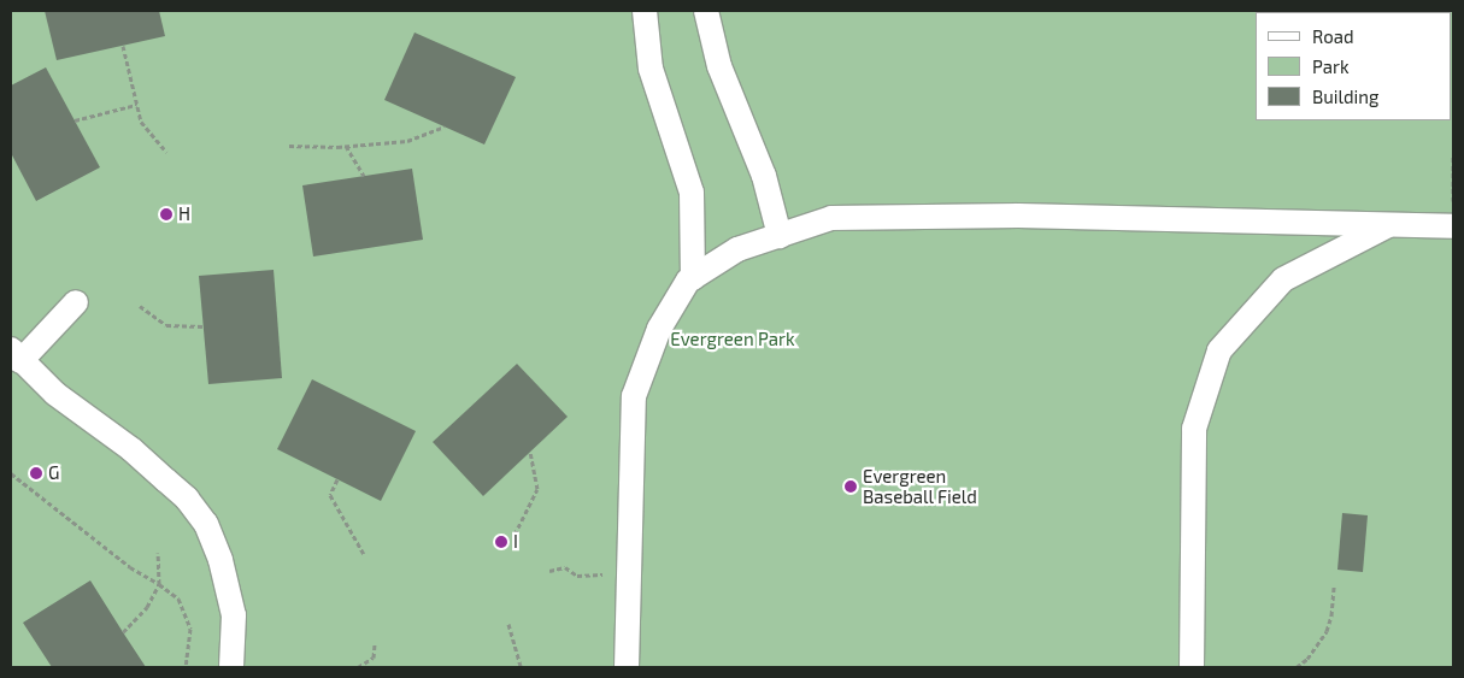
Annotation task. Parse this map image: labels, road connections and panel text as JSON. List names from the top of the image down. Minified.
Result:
{"parks":["Evergreen Park"],"places":["H","G","Evergreen Baseball Field","I"],"legend":["Road","Park","Building"]}
